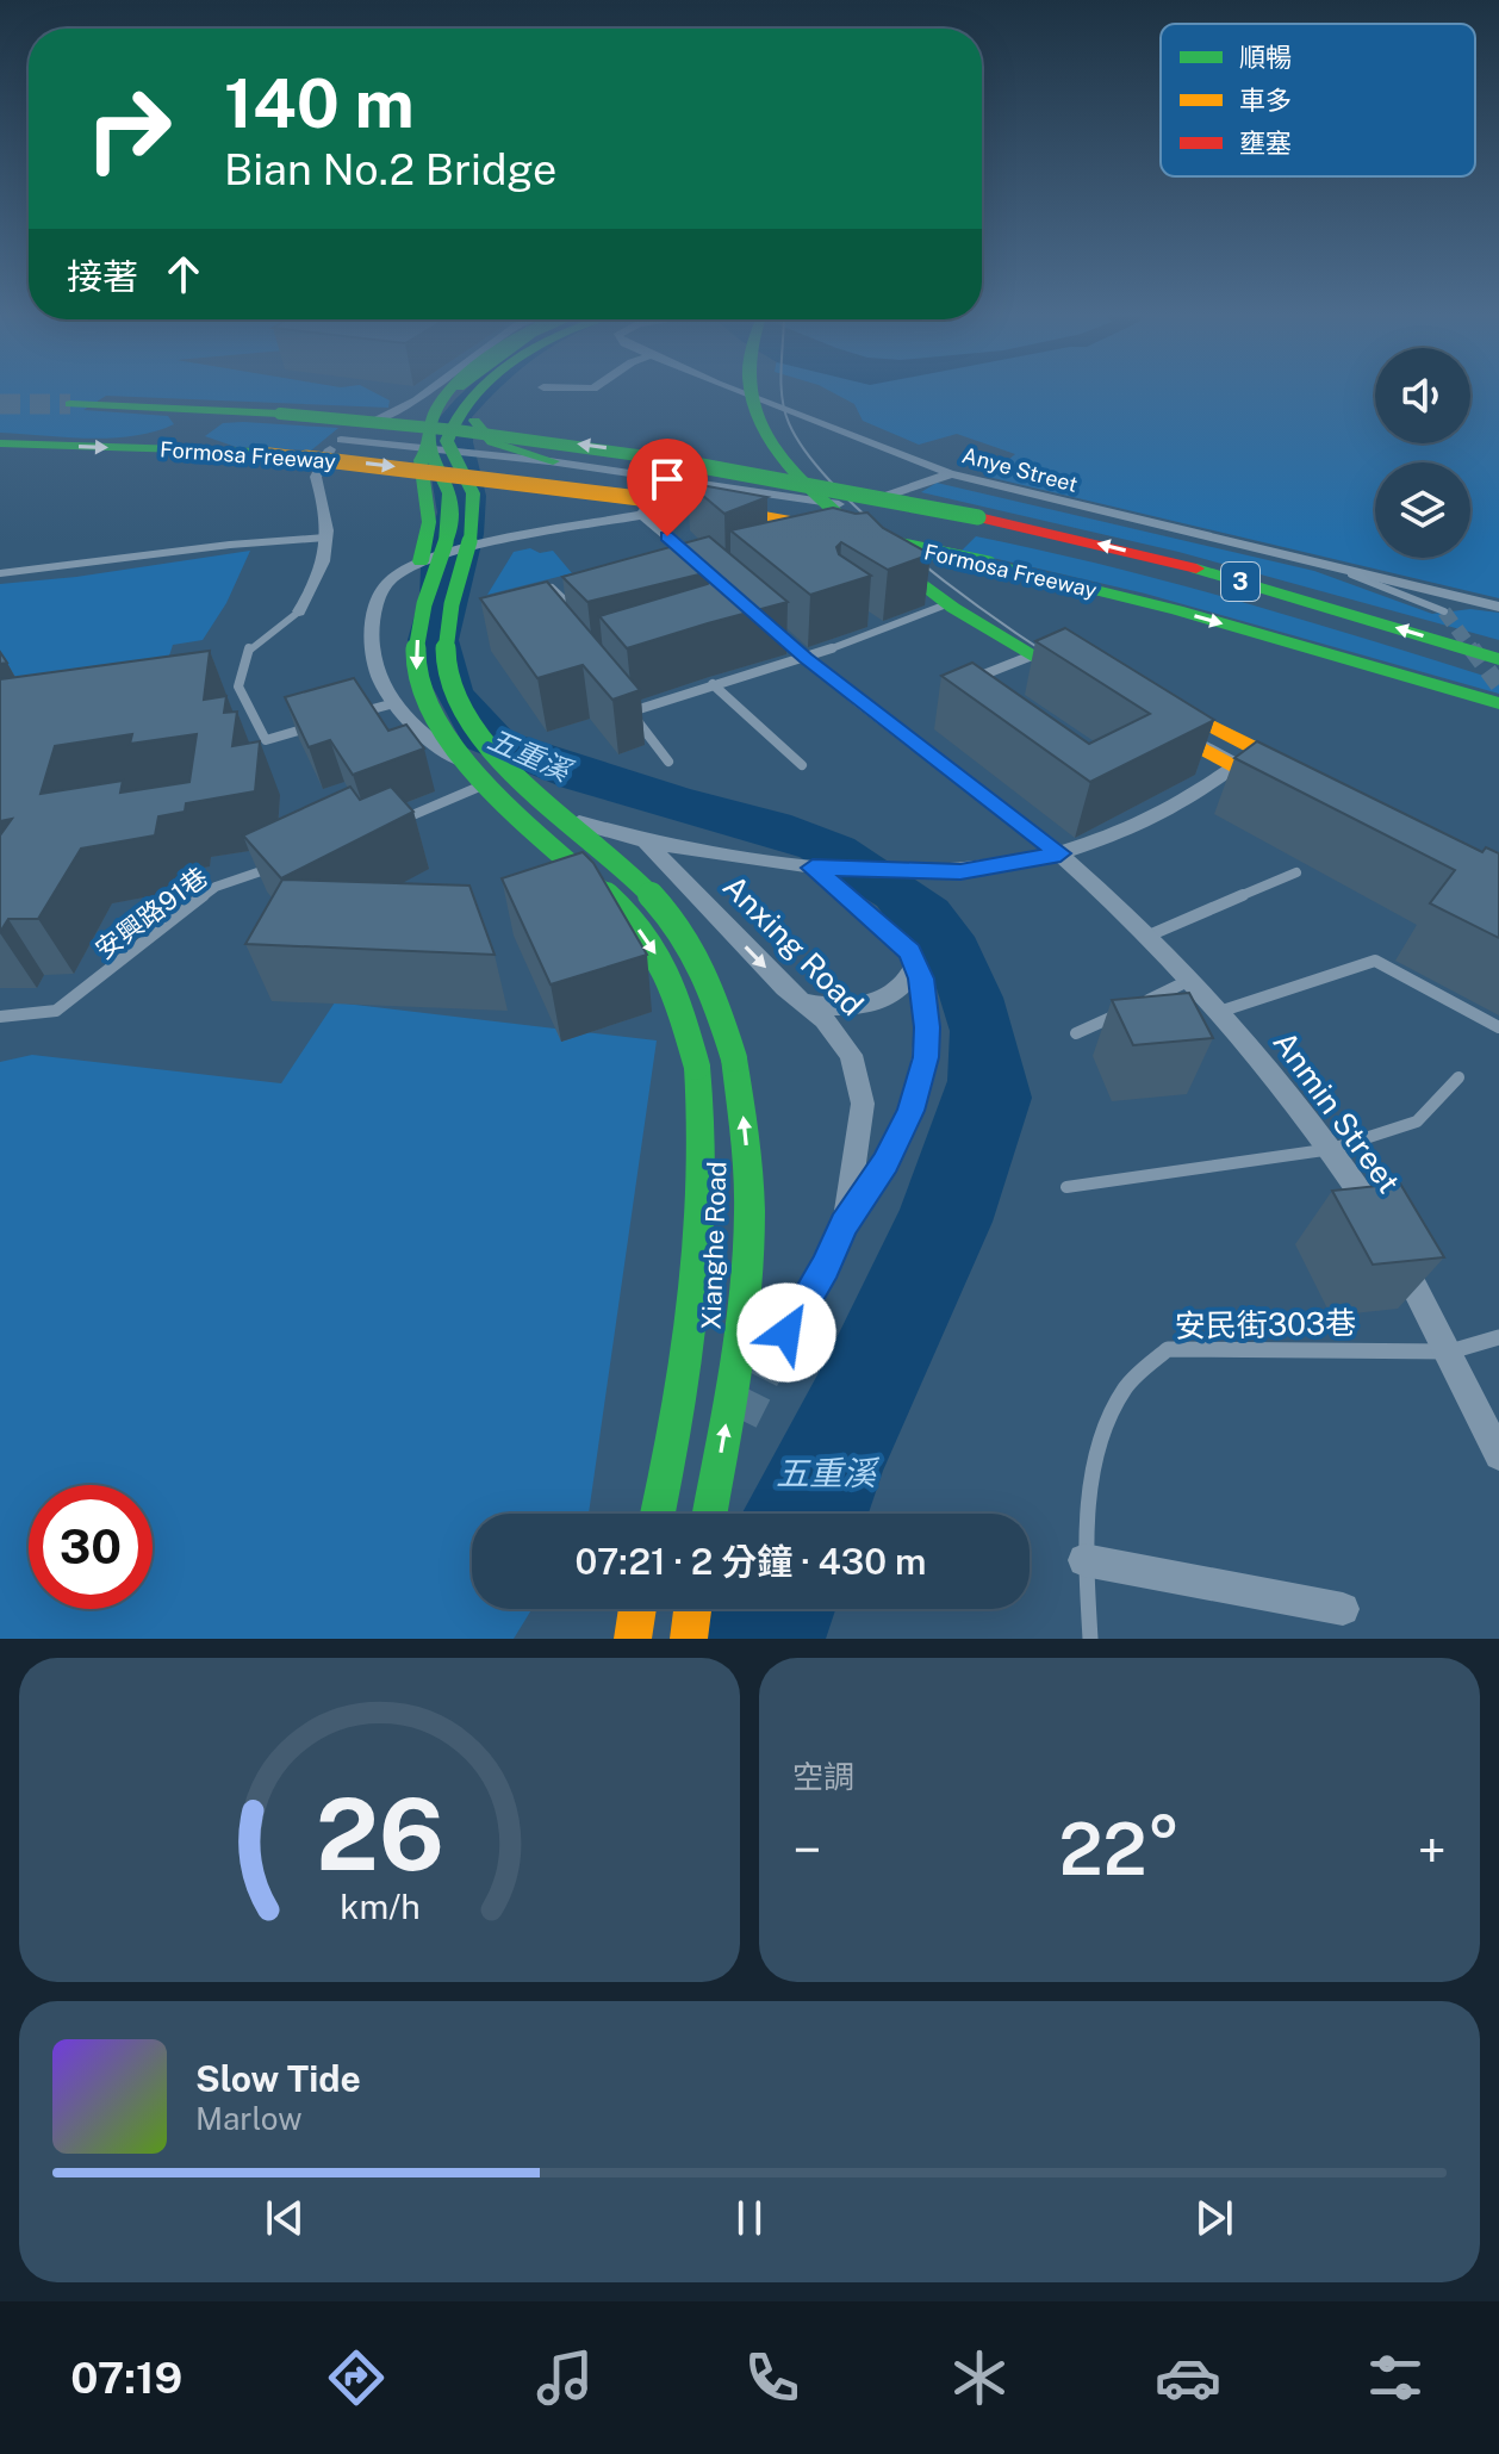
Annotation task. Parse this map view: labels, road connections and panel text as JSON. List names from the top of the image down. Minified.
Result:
{"streets":{"main road":["Formosa Freeway","3","Xianghe Road"],"street":["Anye Street","Anxing Road","Anmin Street"],"lane":["安興路91巷","安民街303巷"]},"crossings":[["Anxing Road","Anmin Street"],["Anmin Street","安民街303巷"]],"water":["五重溪"],"legend":["順暢","車多","壅塞"],"page":{"turn":["140 m","Bian No.2 Bridge"],"then":"接著","limit":"30","trip":"07:21 · 2 分鐘 · 430 m","tile":"空調","heat":["−","22°","+"],"song":["Slow Tide","Marlow"],"tabs":"07:19","gauge":["26","km/h"]}}
